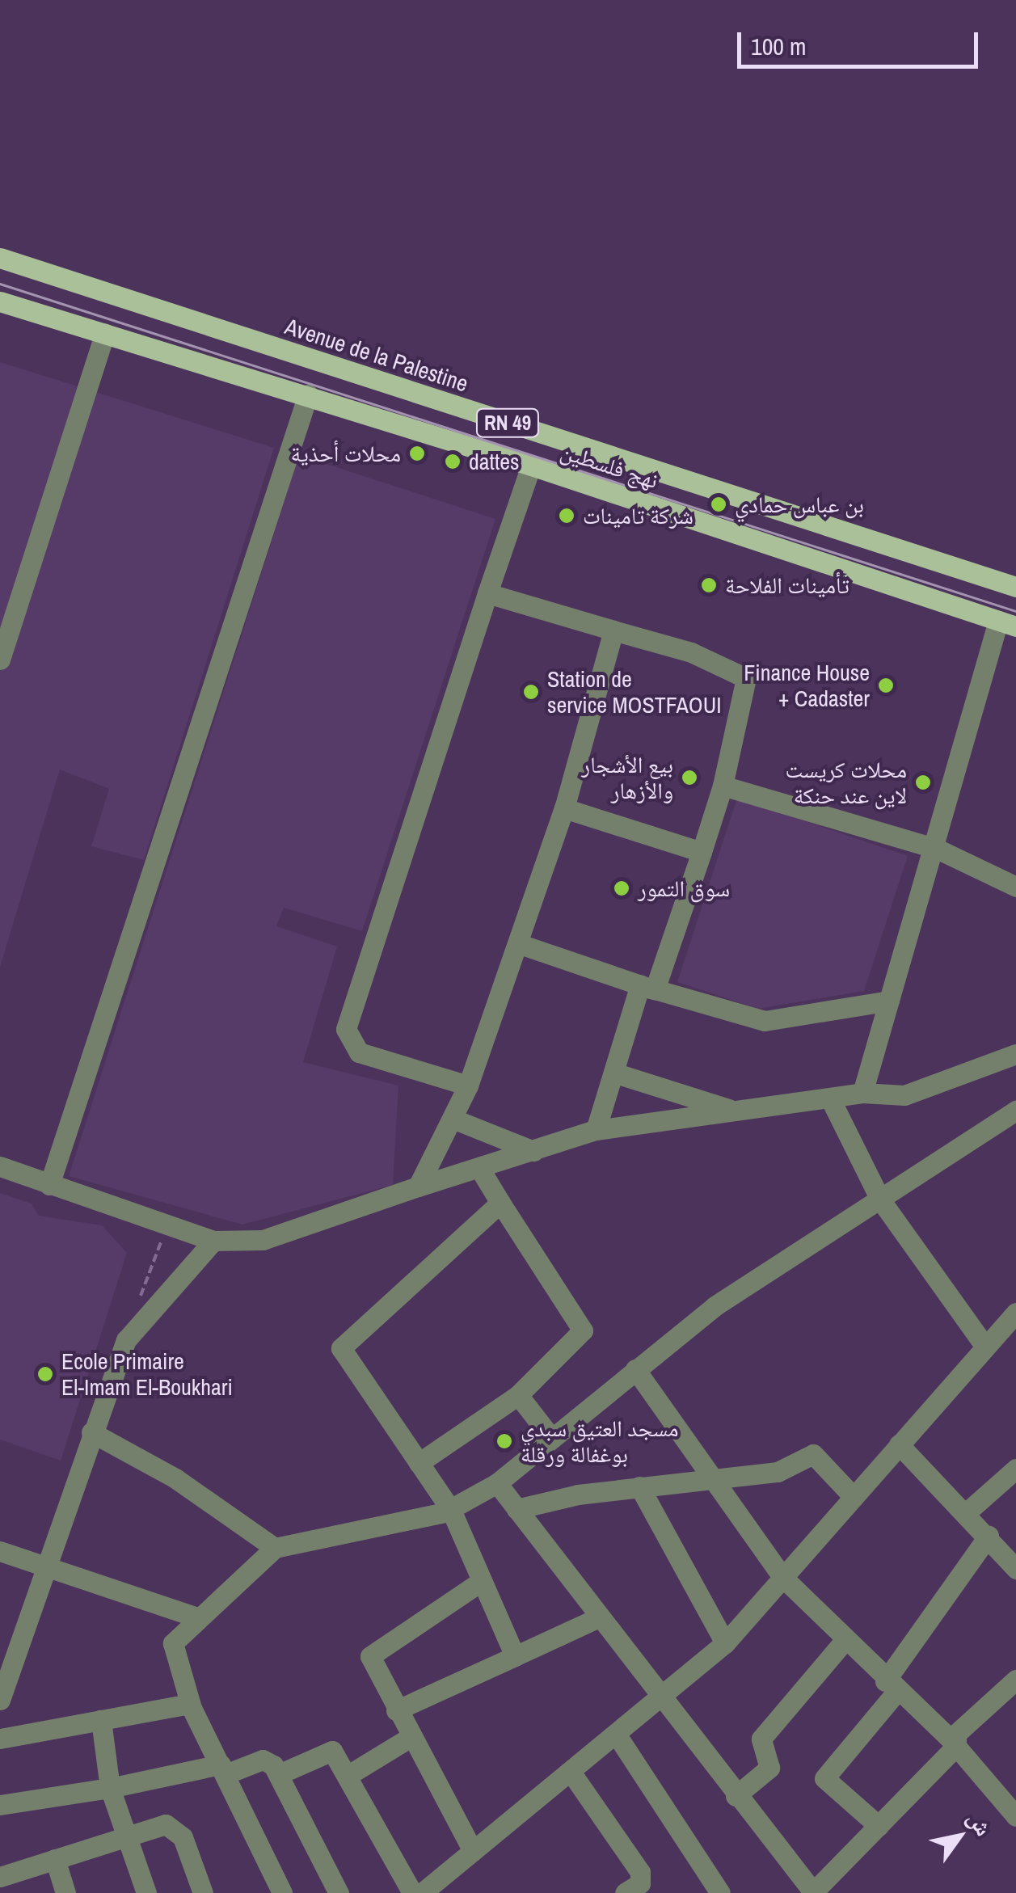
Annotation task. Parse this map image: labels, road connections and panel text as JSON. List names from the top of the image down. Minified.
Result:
{"streets":{"main road":["Avenue de la Palestine","RN 49","نهج فلسطين"]},"places":["محلات أحذية","dattes","بن عباس حمادي","شركة تامينات","تأمينات الفلاحة","Finance House + Cadaster","Station de service MOSTFAOUI","بيع الأشجار والأزهار","محلات كريست لاين عند حنكة","سوق التمور","Ecole Primaire El-Imam El-Boukhari","مسجد العتيق سبدي بوغفالة ورقلة"],"scale_bar":"100 m","north":"top right"}
